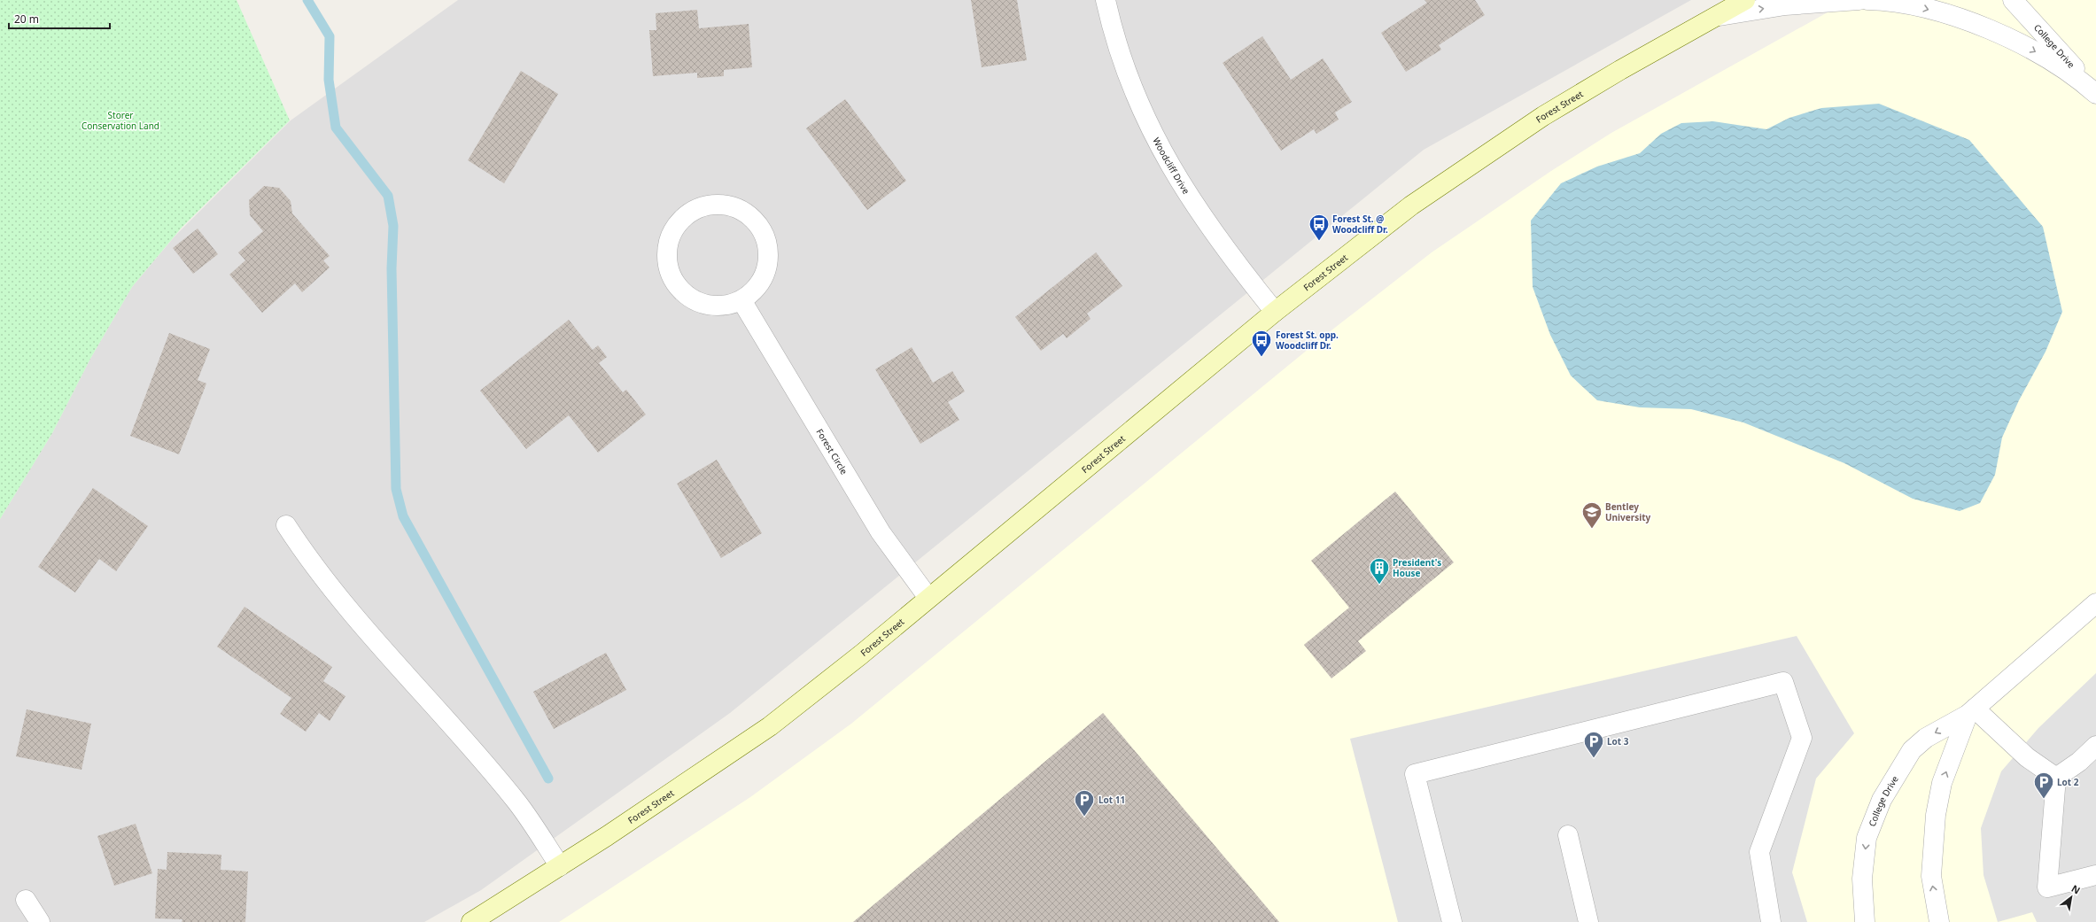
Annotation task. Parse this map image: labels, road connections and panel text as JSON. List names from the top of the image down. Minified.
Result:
{"streets":{"street":["College Drive","Forest Street","Woodcliff Drive","Forest Circle"]},"crossings":[["Forest Street","Woodcliff Drive"],["Forest Street","Forest Circle"]],"parks":["Storer Conservation Land"],"places":{"bus stop":["Forest St. @ Woodcliff Dr.","Forest St. opp. Woodcliff Dr."],"school or university":["Bentley University"],"building":["President's House"],"parking":["Lot 3","Lot 2","Lot 11"]},"scale_bar":"20 m","north":"top right"}
